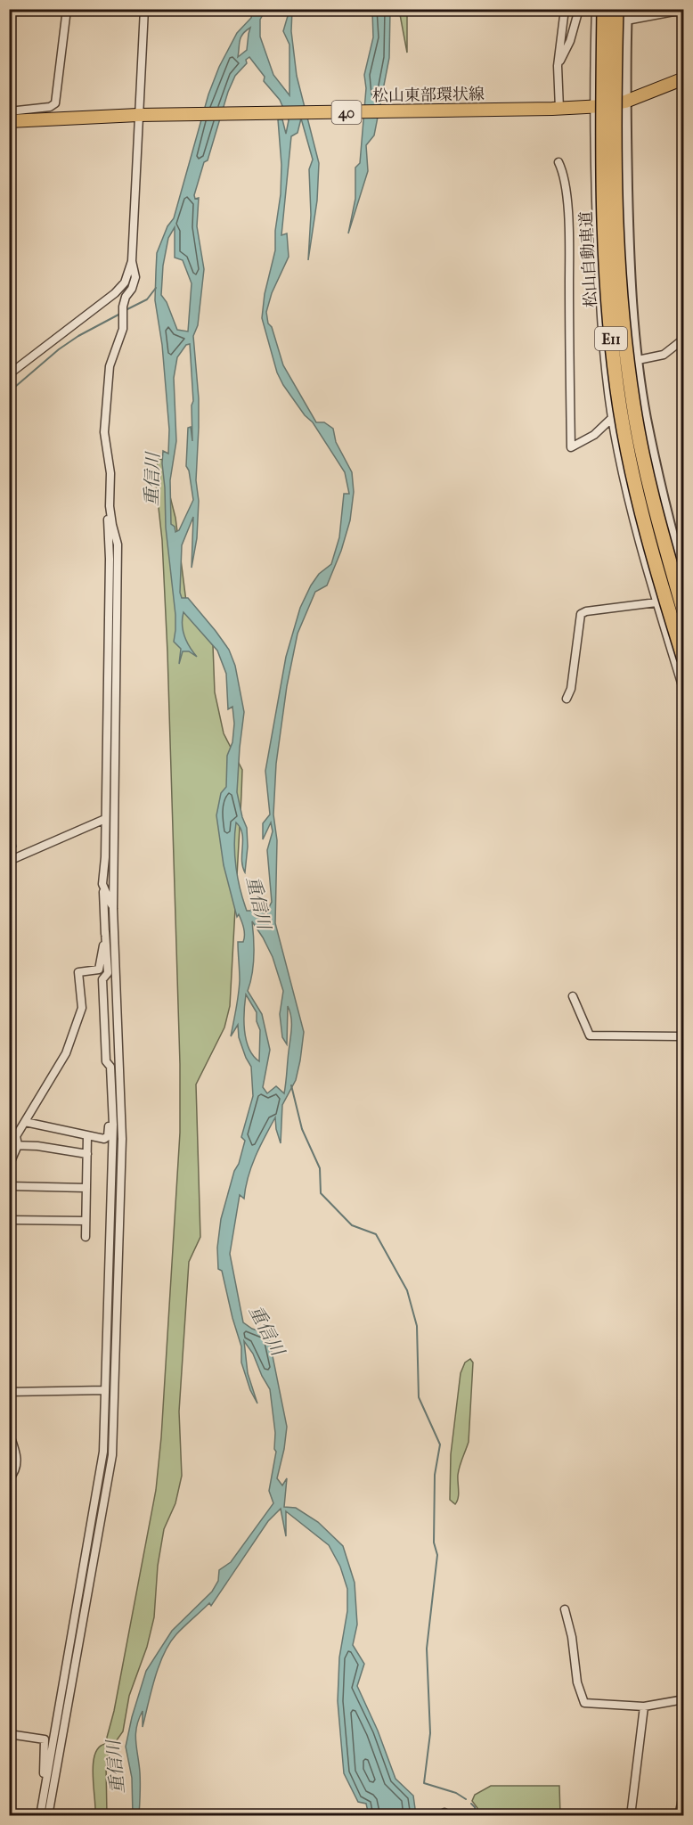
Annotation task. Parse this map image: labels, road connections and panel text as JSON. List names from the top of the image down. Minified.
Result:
{"streets":{"highway":["松山自動車道","E11"],"main road":["松山東部環状線","40"]},"water":["重信川"]}
